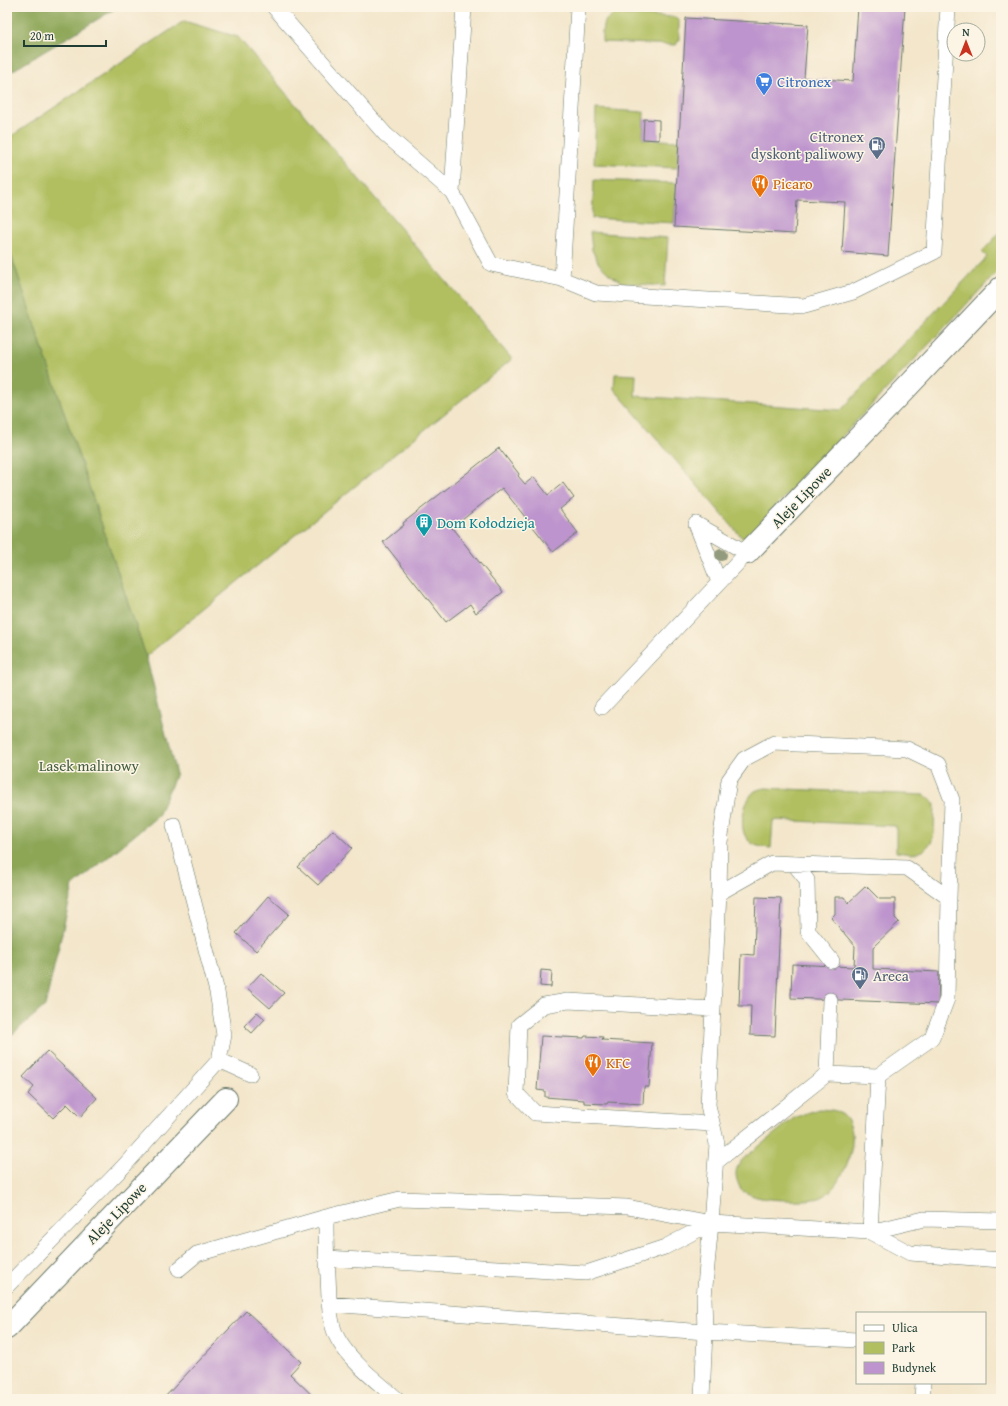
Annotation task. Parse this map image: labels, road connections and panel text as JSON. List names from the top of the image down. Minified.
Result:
{"streets":{"street":["Aleje Lipowe"]},"parks":["Lasek malinowy"],"places":{"supermarket":["Citronex"],"fuel station":["Citronex dyskont paliwowy","Areca"],"restaurant":["Picaro","KFC"],"building":["Dom Kołodzieja"]},"legend":["Ulica","Park","Budynek"],"scale_bar":"20 m","north":"top"}
